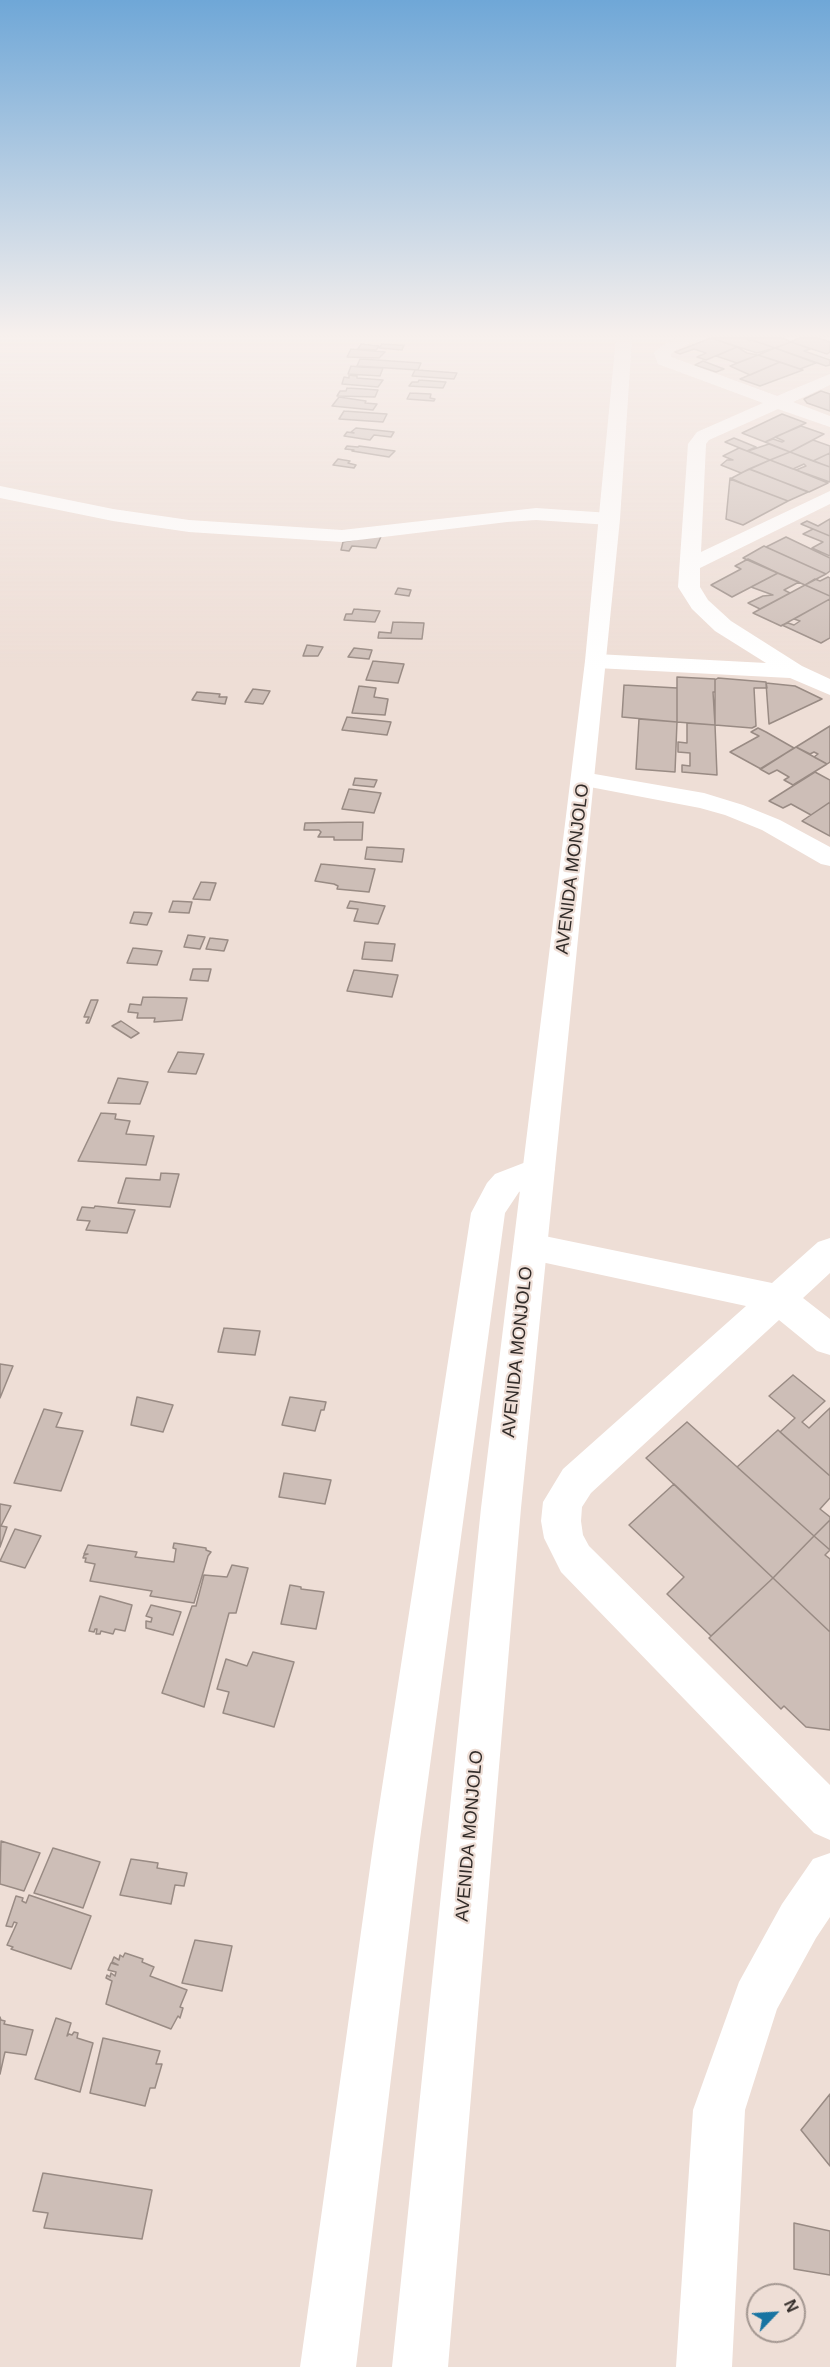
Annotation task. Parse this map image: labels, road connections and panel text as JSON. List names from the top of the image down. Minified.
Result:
{"streets":{"street":["AVENIDA MONJOLO"]},"north":"top right"}
